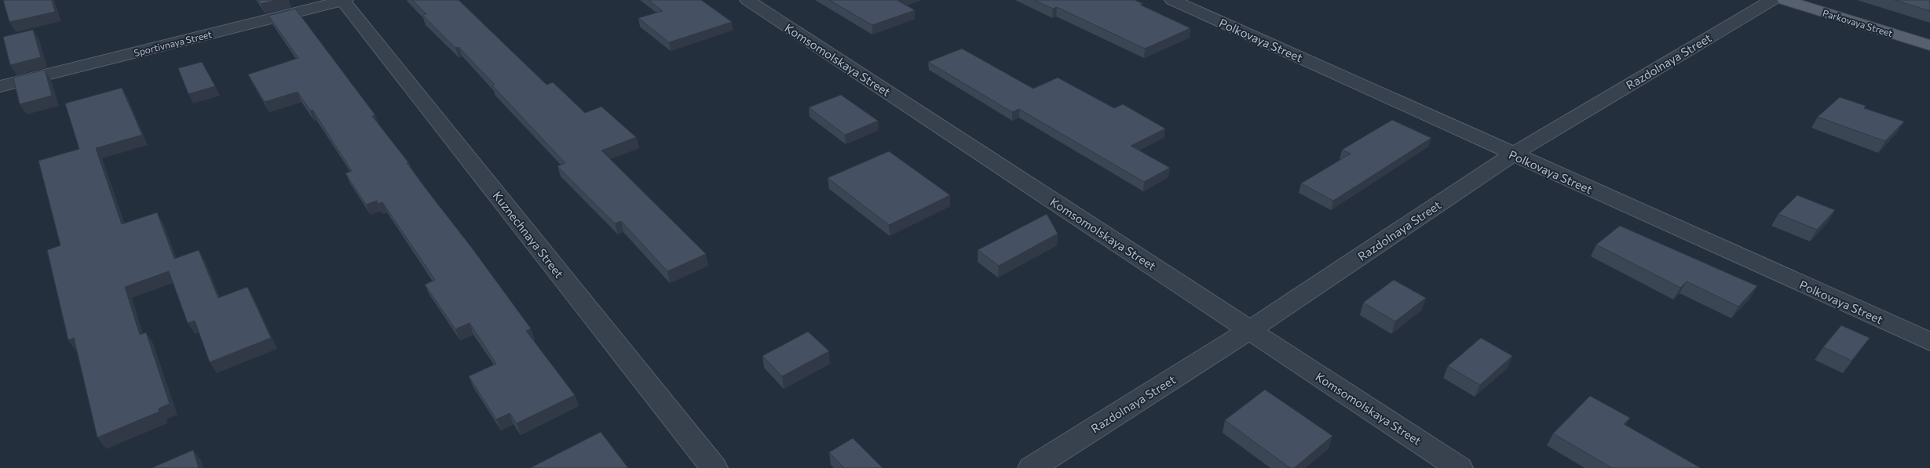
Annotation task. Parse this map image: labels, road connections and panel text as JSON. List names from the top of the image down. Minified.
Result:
{"streets":{"main road":["Parkovaya Street"],"street":["Polkovaya Street","Sportivnaya Street","Komsomolskaya Street","Razdolnaya Street","Kuznechnaya Street"]},"crossings":[["Polkovaya Street","Razdolnaya Street"],["Sportivnaya Street","Kuznechnaya Street"],["Komsomolskaya Street","Razdolnaya Street"]]}
